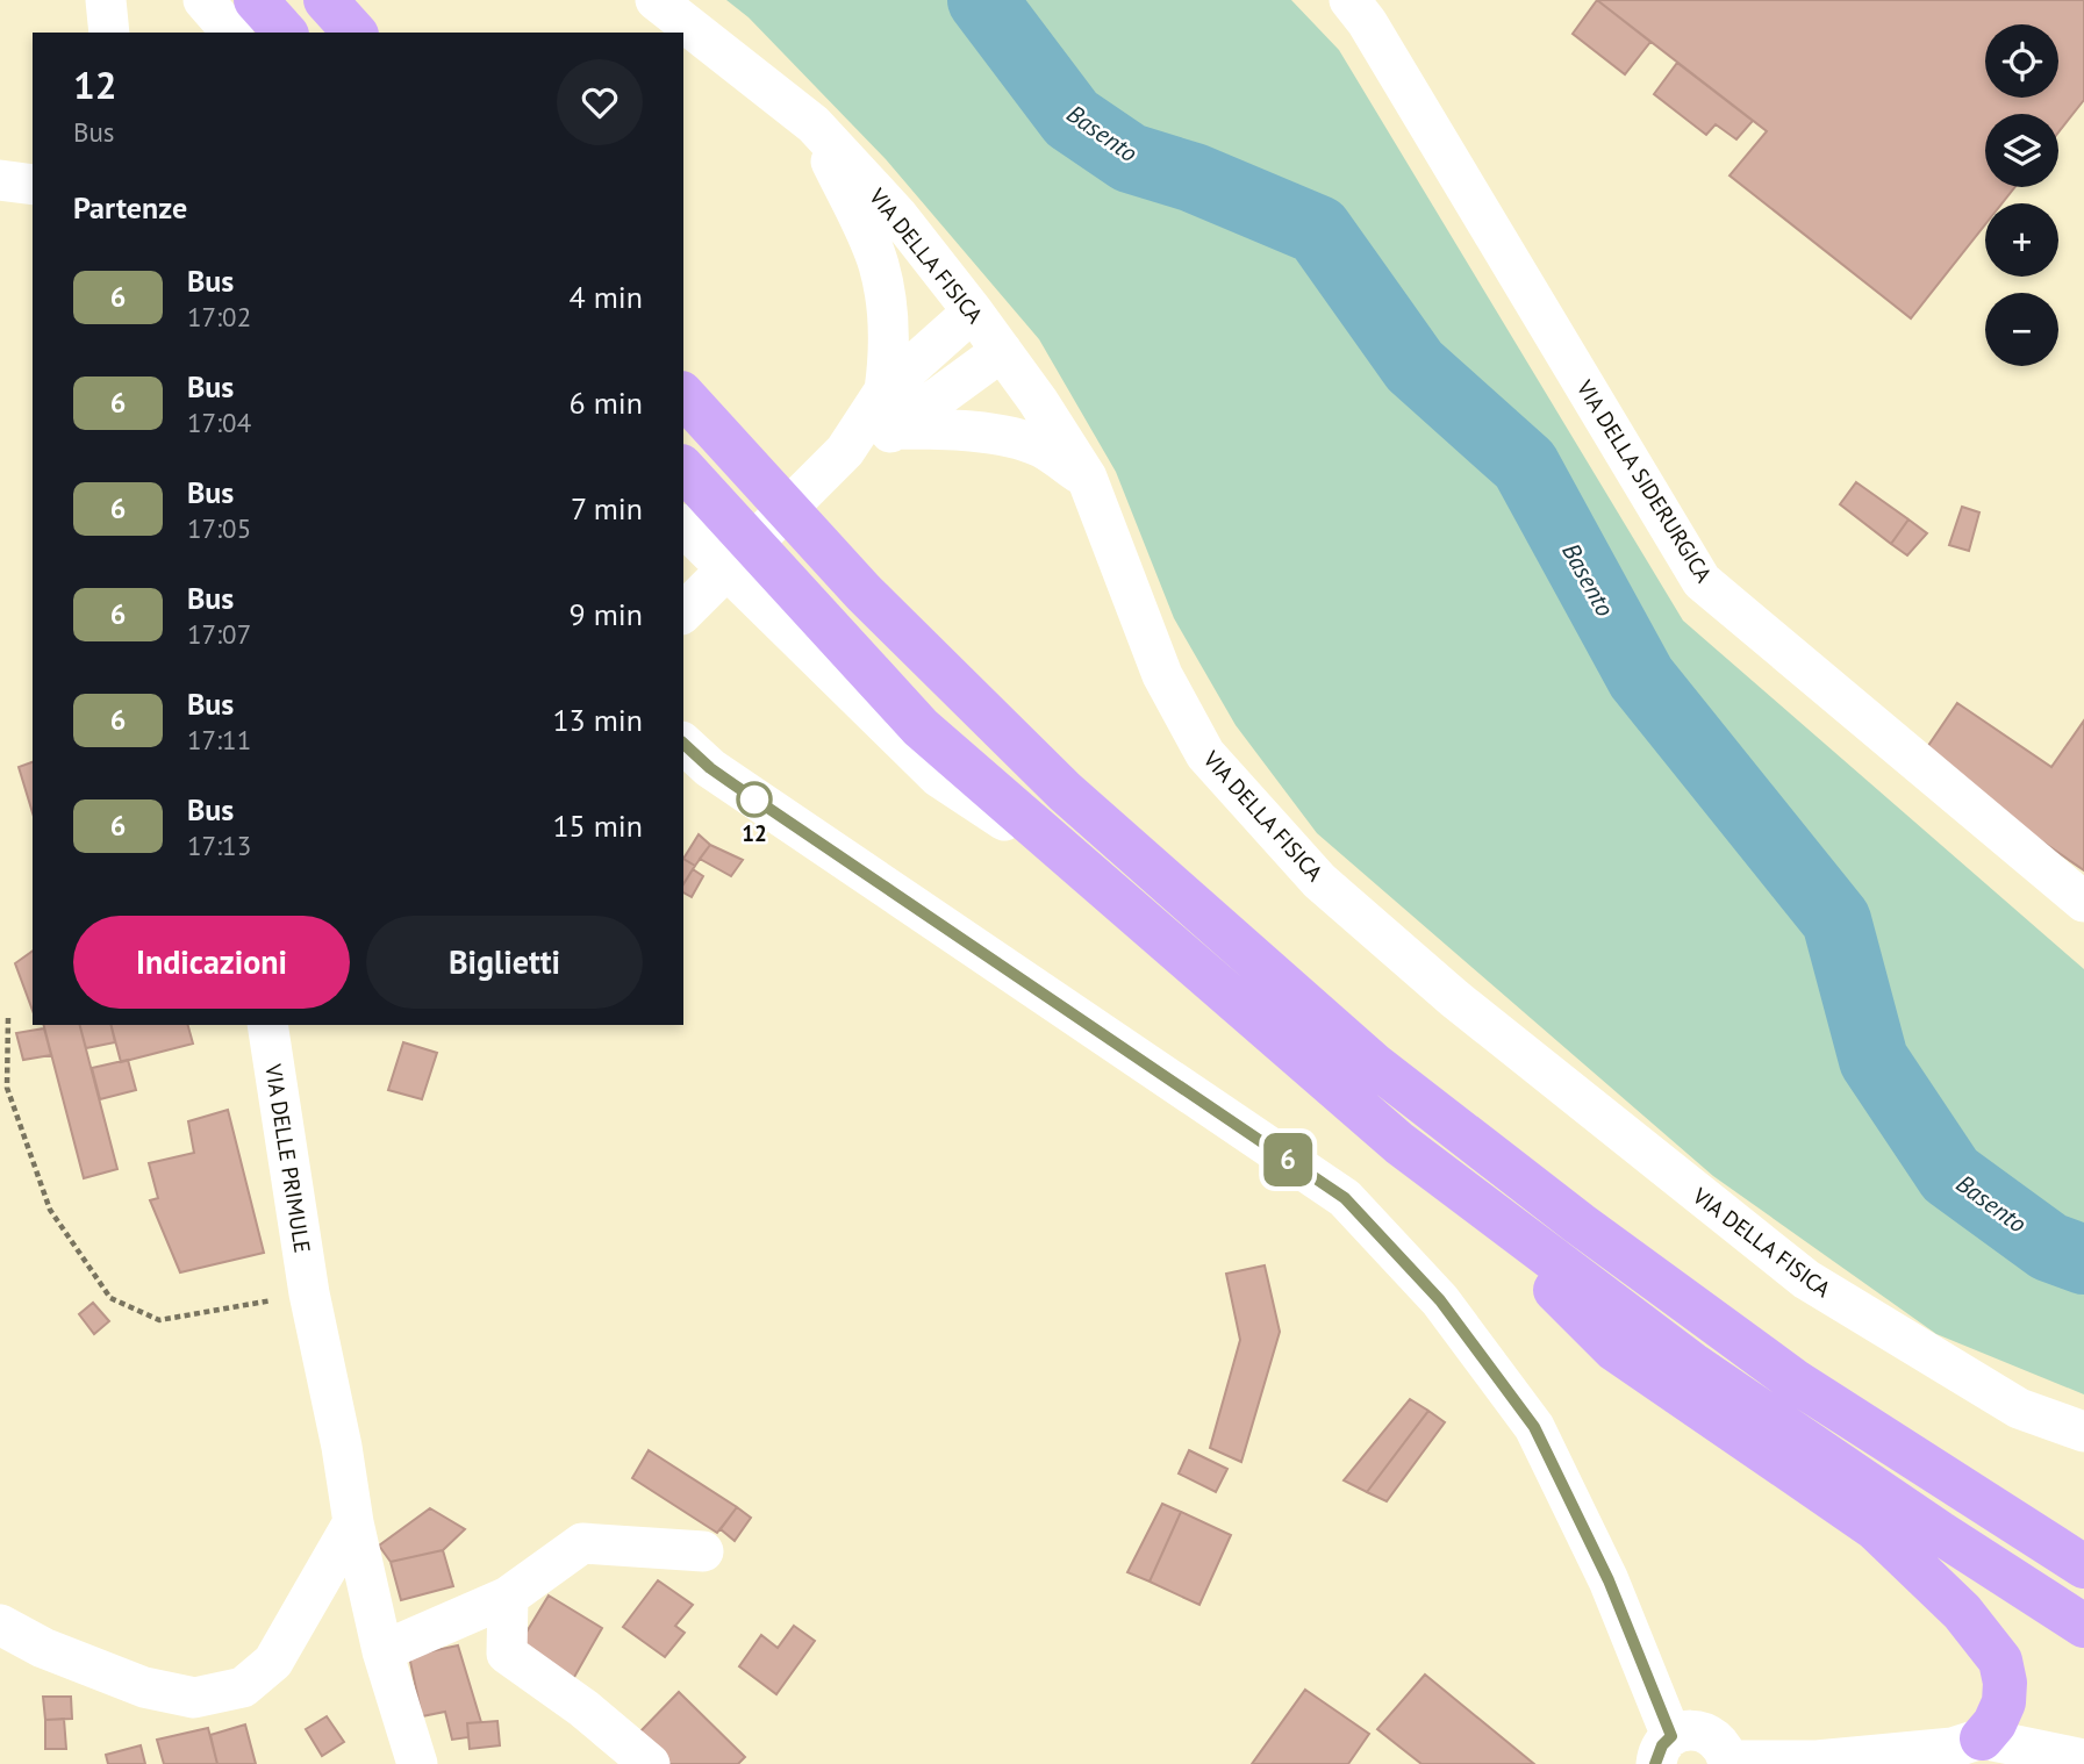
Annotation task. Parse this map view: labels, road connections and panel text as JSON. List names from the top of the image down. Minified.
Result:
{"streets":{"street":["VIA DELLA FISICA","VIA DELLA SIDERURGICA","VIA DELLE PRIMULE"]},"water":["Basento"],"places":["12"],"lines":["bus line 6"],"page":{"on_map":"6","map_buttons":["+","−"],"heading":[["12","Bus"],"Partenze"],"list":[{"mark":"6","name":"Bus","note":"17:02","value":"4 min"},{"mark":"6","name":"Bus","note":"17:04","value":"6 min"},{"mark":"6","name":"Bus","note":"17:05","value":"7 min"},{"mark":"6","name":"Bus","note":"17:07","value":"9 min"},{"mark":"6","name":"Bus","note":"17:11","value":"13 min"},{"mark":"6","name":"Bus","note":"17:13","value":"15 min"}],"buttons":["Indicazioni","Biglietti"]}}
